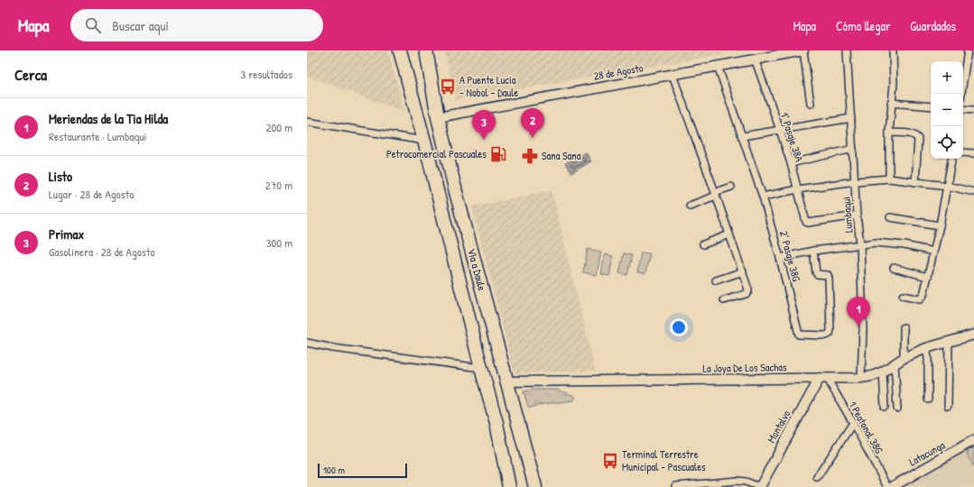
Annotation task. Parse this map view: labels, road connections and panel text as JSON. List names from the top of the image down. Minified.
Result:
{"streets":{"highway":["Vía a Daule"],"street":["28 de Agosto","1° Pasaje 38A","Lumbaqui","2° Pasaje 38G","La Joya De Los Sachas","Montalvo","1 Peatonal 38G","Latacunga"]},"crossings":[["28 de Agosto","1° Pasaje 38A"],["28 de Agosto","2° Pasaje 38G"],["28 de Agosto","Vía a Daule"],["1° Pasaje 38A","Lumbaqui"],["Lumbaqui","La Joya De Los Sachas"],["Vía a Daule","La Joya De Los Sachas"],["La Joya De Los Sachas","Montalvo"],["La Joya De Los Sachas","1 Peatonal 38G"],["Montalvo","1 Peatonal 38G"]],"places":{"bus stop":["A Puente Lucía - Nobol - Daule","Terminal Terrestre Municipal - Pascuales"],"fuel station":["Petrocomercial Pascuales"],"pharmacy":["Sana Sana"]},"scale_bar":"100 m","page":{"header":"Mapa","search":"Buscar aquí","nav":["Mapa","Cómo llegar","Guardados"],"heading":["Cerca","3 resultados"],"map_buttons":["+","−"],"list":[{"mark":"1","name":"Meriendas de la Tia Hilda","note":"Restaurante · Lumbaqui","value":"200 m"},{"mark":"2","name":"Listo","note":"Lugar · 28 de Agosto","value":"270 m"},{"mark":"3","name":"Primax","note":"Gasolinera · 28 de Agosto","value":"300 m"}],"pins":["2","3","1"],"scale":"100 m"}}
